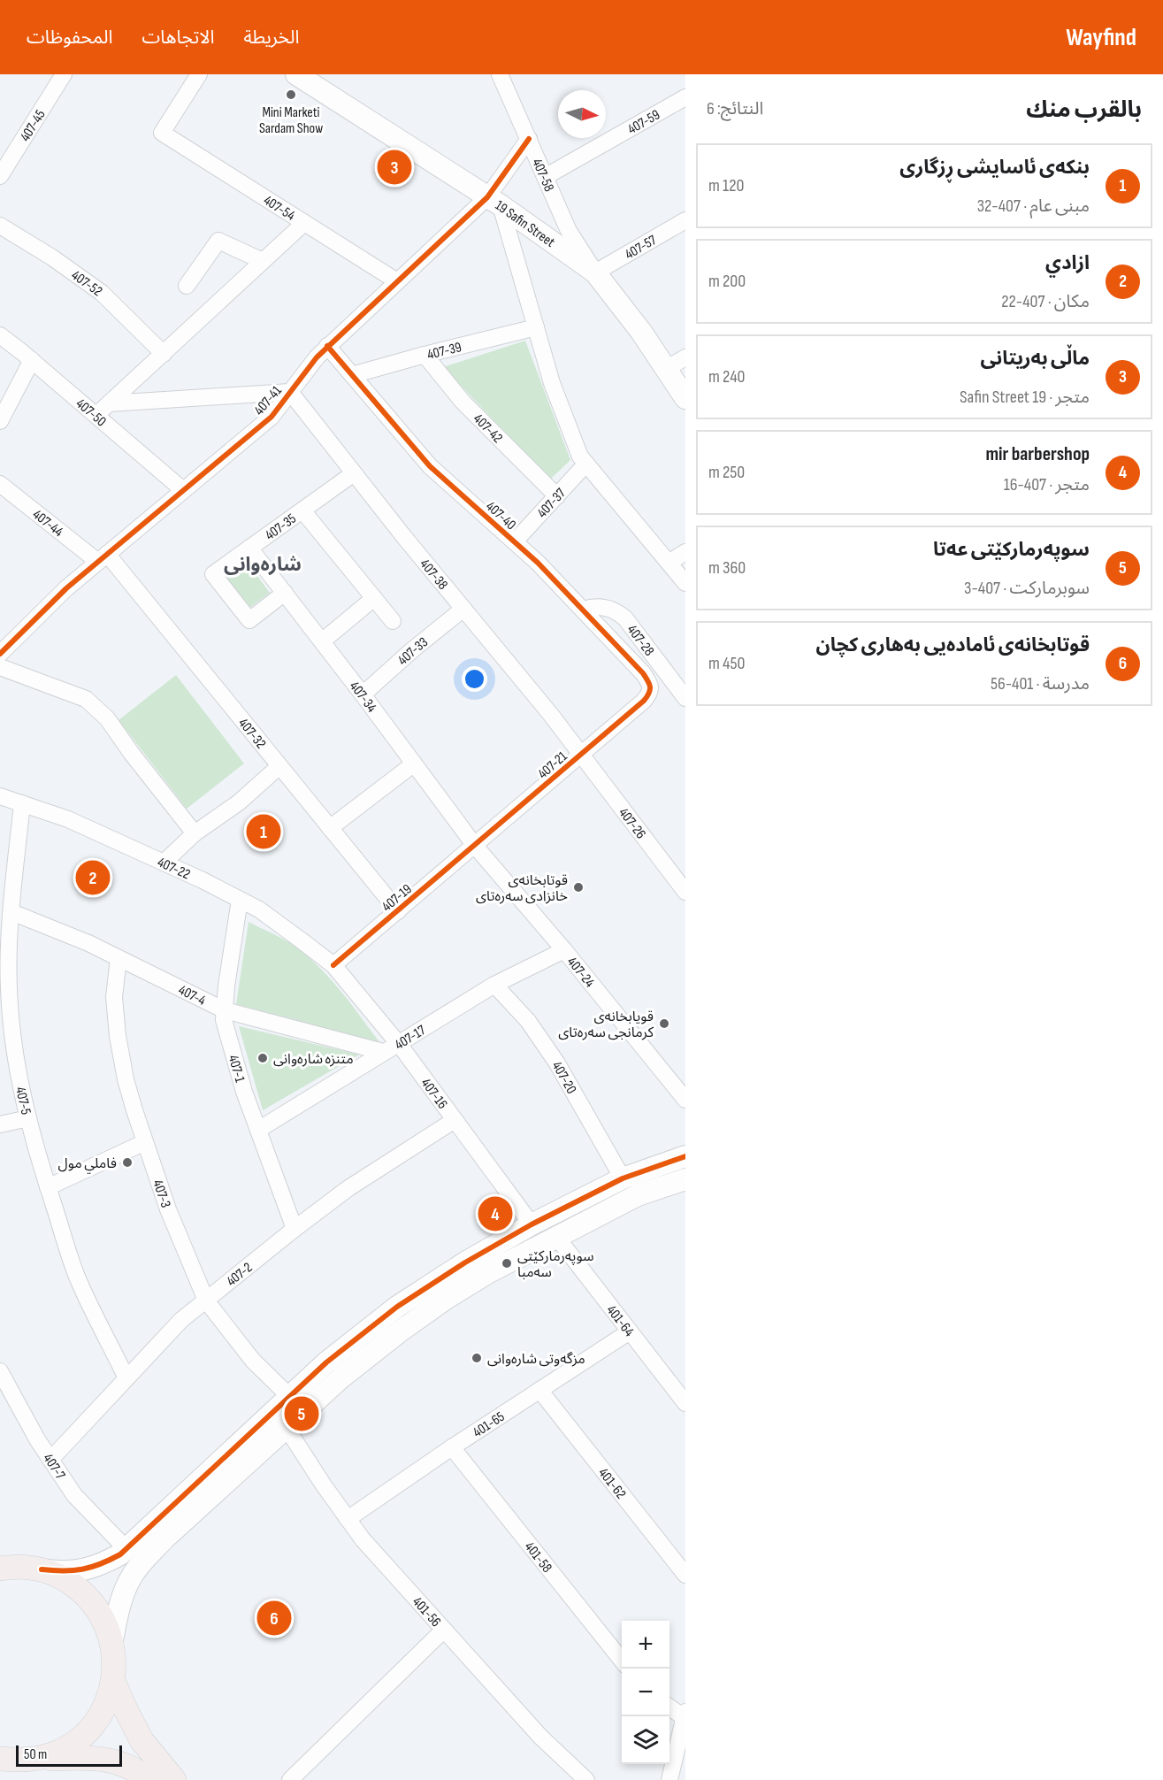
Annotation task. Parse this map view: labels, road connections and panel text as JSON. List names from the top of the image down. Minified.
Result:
{"streets":{"street":["407-59","407-45","407-58","407-54","19 Safin Street","407-57","407-52","407-39","407-41","407-50","407-42","407-37","407-40","407-44","407-35","407-38","407-28","407-33","407-34","407-32","407-21","407-26","407-22","407-19","407-24","407-4","407-17","407-1","407-20","407-16","407-5","407-3","407-2","401-64","401-65","407-7","401-62","401-58","401-56"]},"crossings":[["407-59","407-58"],["407-58","19 Safin Street"],["407-58","407-57"],["407-58","407-41"],["407-54","407-41"],["19 Safin Street","407-57"],["19 Safin Street","407-41"],["407-39","407-42"],["407-39","407-40"],["407-41","407-50"],["407-41","407-40"],["407-41","407-44"],["407-41","407-38"],["407-41","407-32"],["407-42","407-37"],["407-37","407-40"],["407-40","407-28"],["407-40","407-21"],["407-44","407-32"],["407-35","407-38"],["407-35","407-34"],["407-38","407-33"],["407-38","407-21"],["407-38","407-26"],["407-33","407-34"],["407-34","407-21"],["407-34","407-19"],["407-34","407-24"],["407-32","407-19"],["407-21","407-26"],["407-21","407-19"],["407-21","407-24"],["407-22","407-19"],["407-22","407-1"],["407-22","407-16"],["407-22","407-5"],["407-19","407-24"],["407-19","407-16"],["407-24","407-17"],["407-4","407-17"],["407-4","407-1"],["407-4","407-5"],["407-4","407-3"],["407-17","407-1"],["407-17","407-20"],["407-17","407-16"],["407-1","407-2"],["407-16","407-2"],["407-5","407-2"],["407-3","407-2"],["407-2","407-7"],["401-64","401-65"],["401-65","401-62"],["401-65","401-58"],["401-65","401-56"]],"districts":["شارەوانی"],"places":["Mini Marketi Sardam Show","قوتابخانەی خانزادی سەرەتای","قویابخانەی کرمانجی سەرەتای","متنزه شارەوانی","فاملي مول","سوپەرمارکێتی سەمبا","مزگەوتی شارەوانی"],"scale_bar":"50 m","north":"right","page":{"header":"Wayfind","nav":["الخريطة","الاتجاهات","المحفوظات"],"heading":["بالقرب منك","النتائج: 6"],"list":[{"mark":"1","name":"بنکەی ئاسایشی ڕزگاری","note":"مبنى عام · 407-32","value":"120 m"},{"mark":"2","name":"ازادي","note":"مكان · 407-22","value":"200 m"},{"mark":"3","name":"ماڵی بەریتانی","note":"متجر · 19 Safin Street","value":"240 m"},{"mark":"4","name":"mir barbershop","note":"متجر · 407-16","value":"250 m"},{"mark":"5","name":"سوپەرمارکێتی عەتا","note":"سوبرماركت · 407-3","value":"360 m"},{"mark":"6","name":"قوتابخانەی ئامادەیی بەهاری کچان","note":"مدرسة · 401-56","value":"450 m"}],"pins":["3","1","2","4","5","6"],"map_buttons":["+","−"],"scale":"50 m"}}
